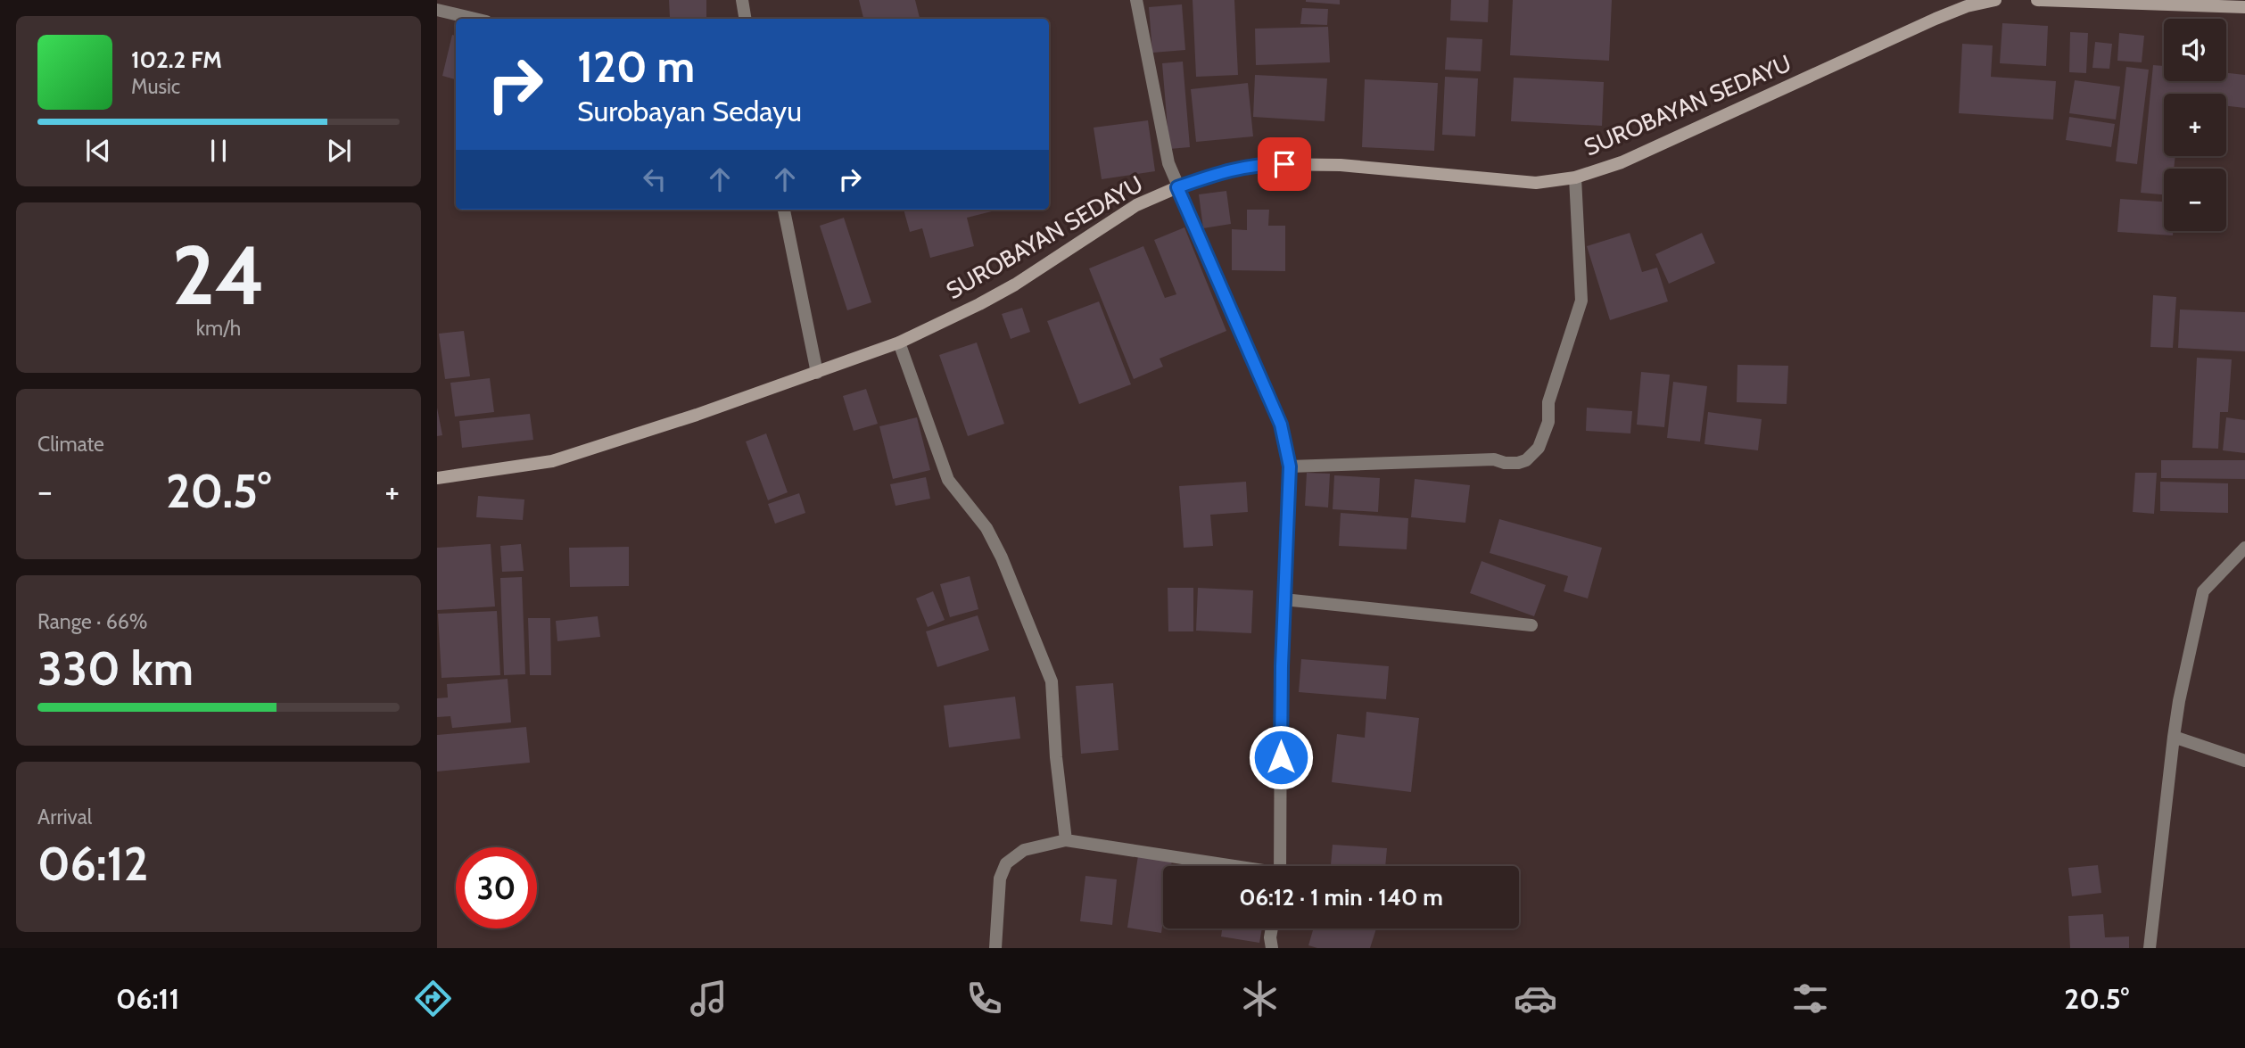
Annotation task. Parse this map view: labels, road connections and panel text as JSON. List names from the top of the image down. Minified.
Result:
{"streets":{"main road":["SUROBAYAN SEDAYU"]},"page":{"map_buttons":["+","−"],"turn":["120 m","Surobayan Sedayu"],"song":["102.2 FM","Music"],"tile":[["24","km/h"],"Climate",["Range · 66%","330 km"],["Arrival","06:12"]],"heat":["−","20.5°","+"],"limit":"30","trip":"06:12 · 1 min · 140 m","tabs":["06:11","20.5°"]}}
